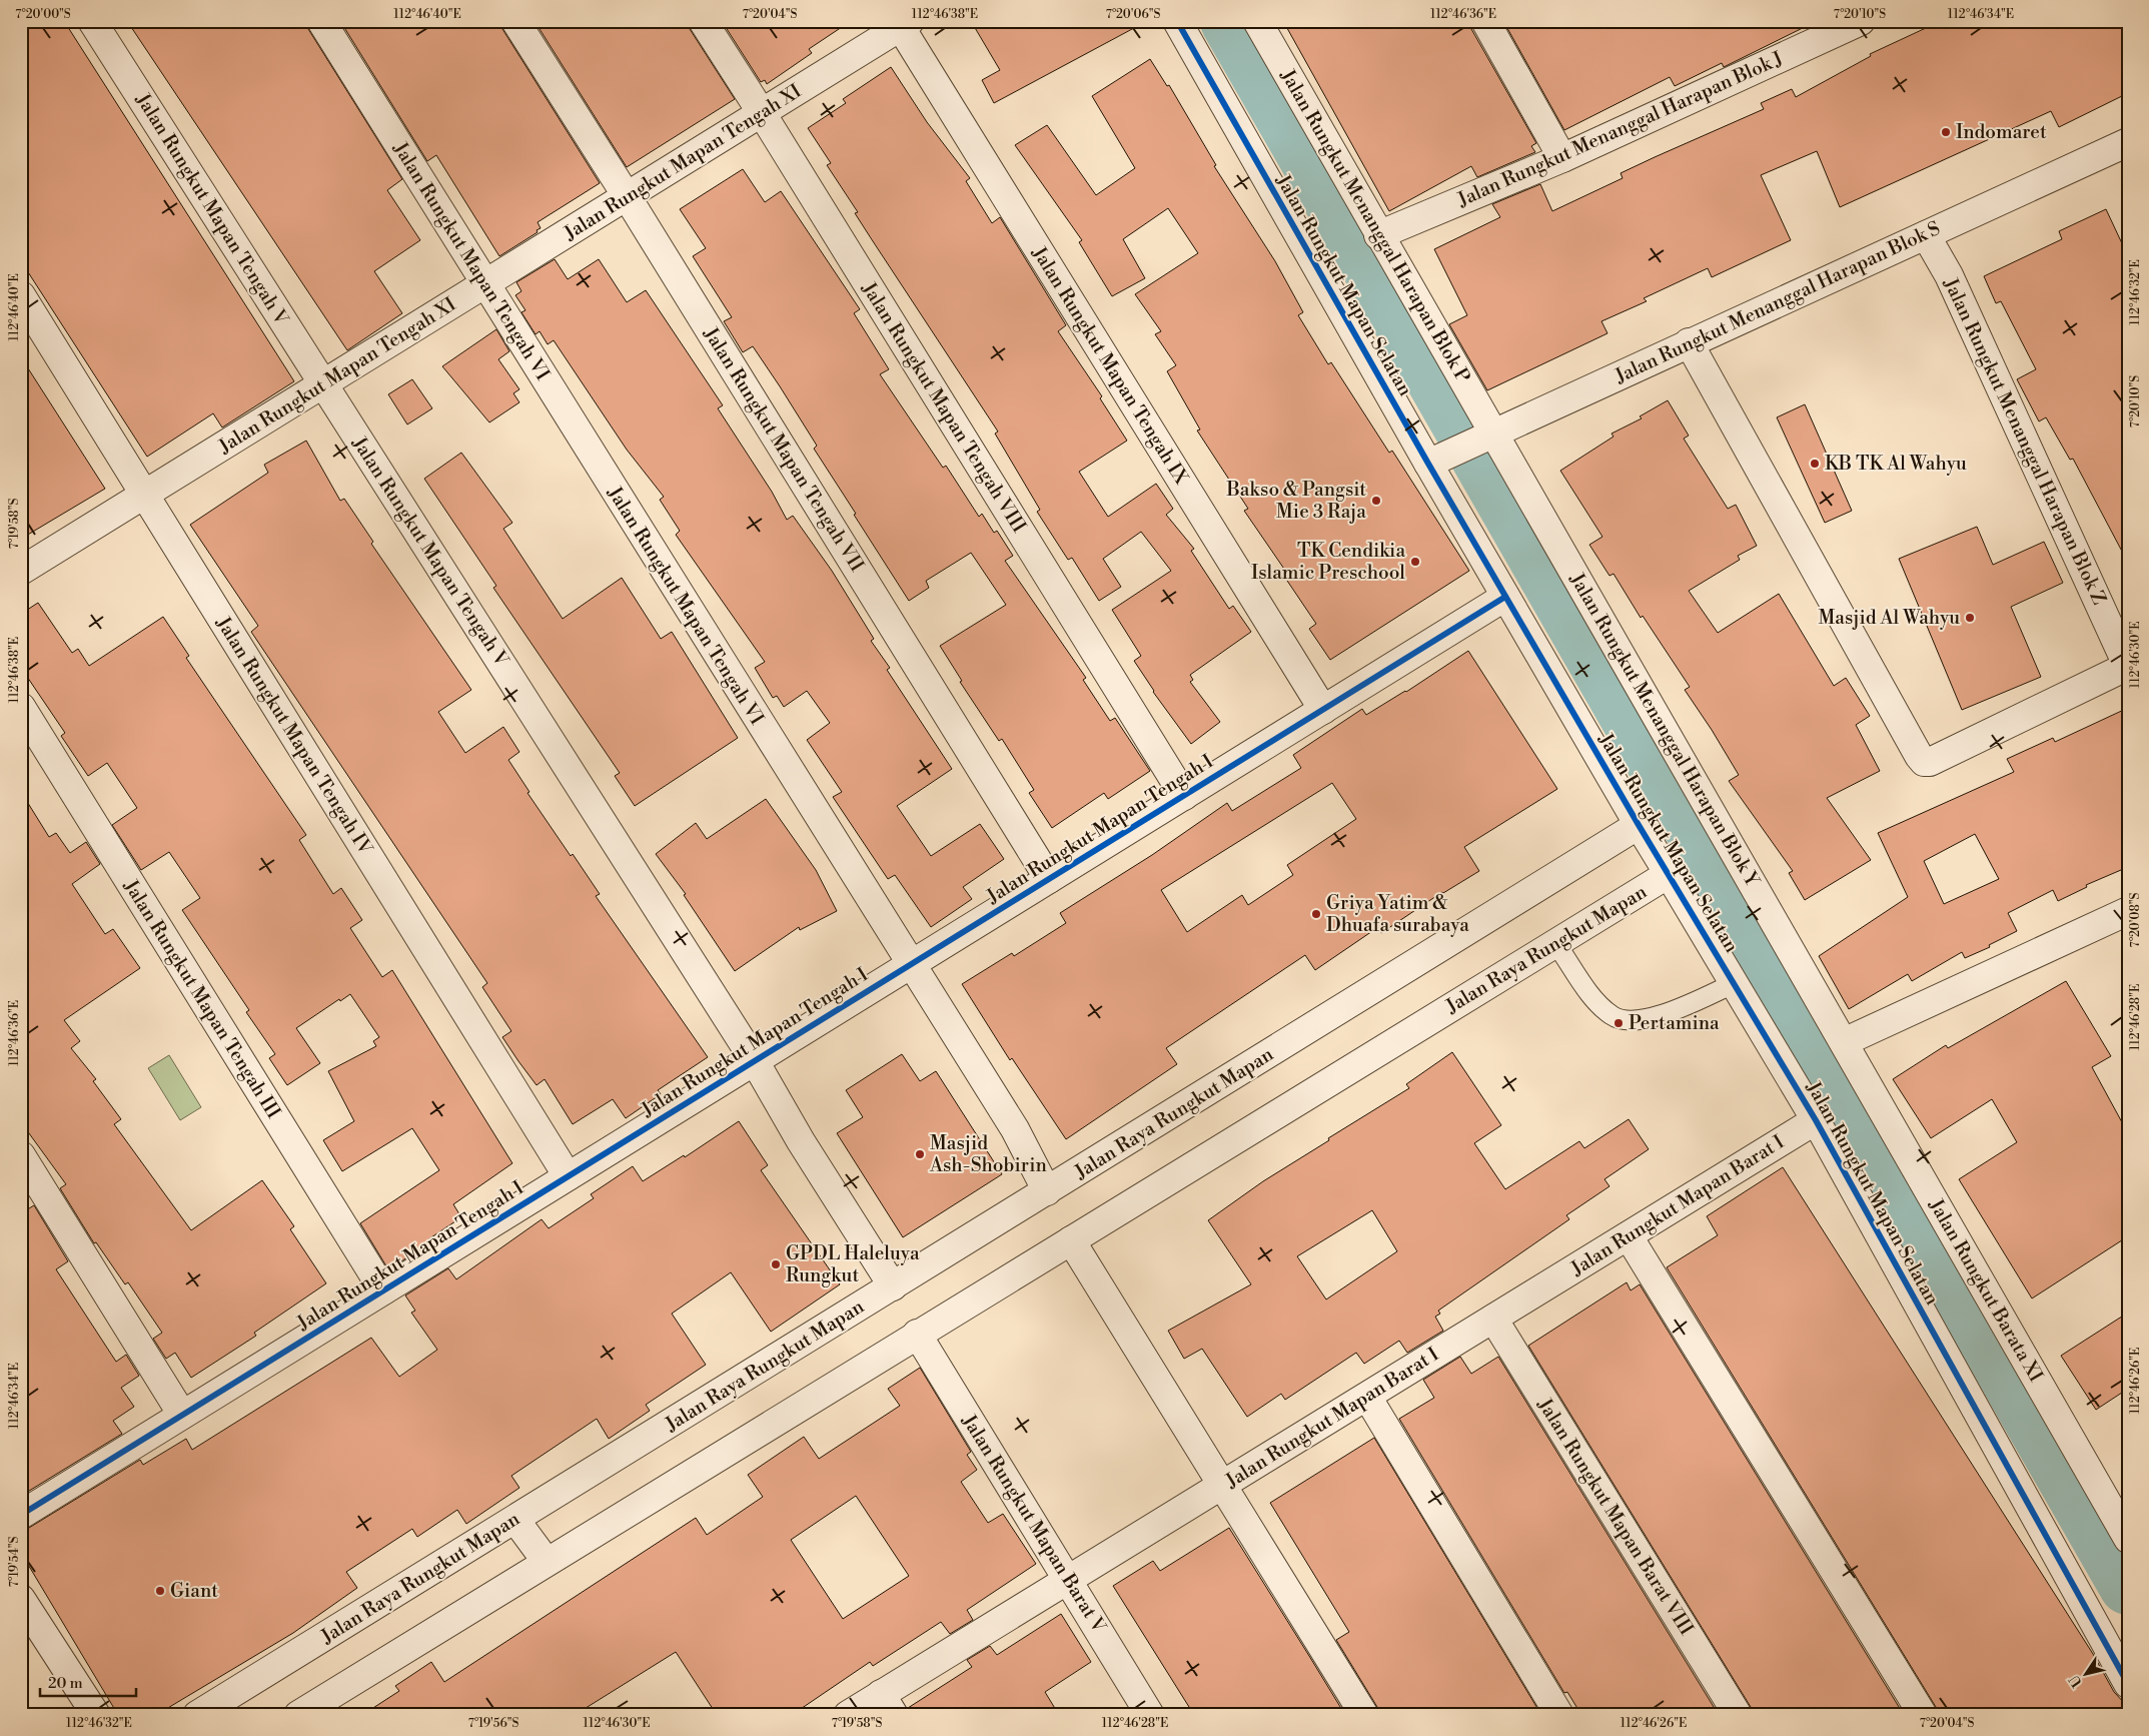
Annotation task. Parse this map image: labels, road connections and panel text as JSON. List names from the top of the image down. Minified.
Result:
{"streets":{"street":["Jalan Rungkut Menanggal Harapan Blok J","Jalan Rungkut Mapan Tengah XI","Jalan Rungkut Mapan Tengah V","Jalan Rungkut Menanggal Harapan Blok P","Jalan Rungkut Mapan Tengah VI","Jalan Rungkut Mapan Selatan","Jalan Rungkut Menanggal Harapan Blok S","Jalan Rungkut Mapan Tengah IX","Jalan Rungkut Mapan Tengah VIII","Jalan Rungkut Menanggal Harapan Blok Z","Jalan Rungkut Mapan Tengah VII","Jalan Rungkut Menanggal Harapan Blok Y","Jalan Rungkut Mapan Tengah IV","Jalan Rungkut Mapan Tengah I","Jalan Raya Rungkut Mapan","Jalan Rungkut Mapan Tengah III","Jalan Rungkut Mapan Barat I","Jalan Rungkut Barata XI","Jalan Rungkut Mapan Barat VIII","Jalan Rungkut Mapan Barat V"]},"crossings":[["Jalan Rungkut Menanggal Harapan Blok J","Jalan Rungkut Menanggal Harapan Blok P"],["Jalan Rungkut Mapan Tengah XI","Jalan Rungkut Mapan Tengah V"],["Jalan Rungkut Mapan Tengah XI","Jalan Rungkut Mapan Tengah VI"],["Jalan Rungkut Mapan Tengah XI","Jalan Rungkut Mapan Tengah IX"],["Jalan Rungkut Mapan Tengah XI","Jalan Rungkut Mapan Tengah VIII"],["Jalan Rungkut Mapan Tengah XI","Jalan Rungkut Mapan Tengah VII"],["Jalan Rungkut Mapan Tengah XI","Jalan Rungkut Mapan Tengah IV"],["Jalan Rungkut Mapan Tengah V","Jalan Rungkut Mapan Tengah I"],["Jalan Rungkut Mapan Tengah V","Jalan Raya Rungkut Mapan"],["Jalan Rungkut Menanggal Harapan Blok P","Jalan Rungkut Menanggal Harapan Blok S"],["Jalan Rungkut Menanggal Harapan Blok P","Jalan Rungkut Menanggal Harapan Blok Y"],["Jalan Rungkut Mapan Tengah VI","Jalan Rungkut Mapan Tengah I"],["Jalan Rungkut Mapan Tengah VI","Jalan Raya Rungkut Mapan"],["Jalan Rungkut Mapan Selatan","Jalan Rungkut Menanggal Harapan Blok S"],["Jalan Rungkut Mapan Selatan","Jalan Rungkut Mapan Tengah I"],["Jalan Rungkut Mapan Selatan","Jalan Raya Rungkut Mapan"],["Jalan Rungkut Mapan Selatan","Jalan Rungkut Mapan Barat I"],["Jalan Rungkut Menanggal Harapan Blok S","Jalan Rungkut Menanggal Harapan Blok Z"],["Jalan Rungkut Menanggal Harapan Blok S","Jalan Rungkut Menanggal Harapan Blok Y"],["Jalan Rungkut Mapan Tengah IX","Jalan Rungkut Mapan Tengah I"],["Jalan Rungkut Mapan Tengah VIII","Jalan Rungkut Mapan Tengah I"],["Jalan Rungkut Mapan Tengah VII","Jalan Rungkut Mapan Tengah I"],["Jalan Rungkut Menanggal Harapan Blok Y","Jalan Rungkut Barata XI"],["Jalan Rungkut Mapan Tengah IV","Jalan Rungkut Mapan Tengah I"],["Jalan Rungkut Mapan Tengah I","Jalan Rungkut Mapan Tengah III"],["Jalan Raya Rungkut Mapan","Jalan Rungkut Mapan Barat V"],["Jalan Rungkut Mapan Barat I","Jalan Rungkut Mapan Barat VIII"],["Jalan Rungkut Mapan Barat I","Jalan Rungkut Mapan Barat V"]],"places":["Indomaret","KB TK Al Wahyu","Bakso & Pangsit Mie 3 Raja","TK Cendikia Islamic Preschool","Masjid Al Wahyu","Griya Yatim & Dhuafa surabaya","Pertamina","Masjid Ash-Shobirin","GPDL Haleluya Rungkut","Giant"],"scale_bar":"20 m","north":"bottom left","coordinates":["7°20'00\"S","112°46'40\"E","7°20'04\"S","112°46'38\"E","7°20'06\"S","112°46'36\"E","7°20'10\"S","112°46'34\"E","112°46'32\"E","7°19'58\"S","112°46'30\"E","7°20'08\"S","112°46'28\"E","112°46'26\"E","7°19'54\"S","7°19'56\"S"]}
